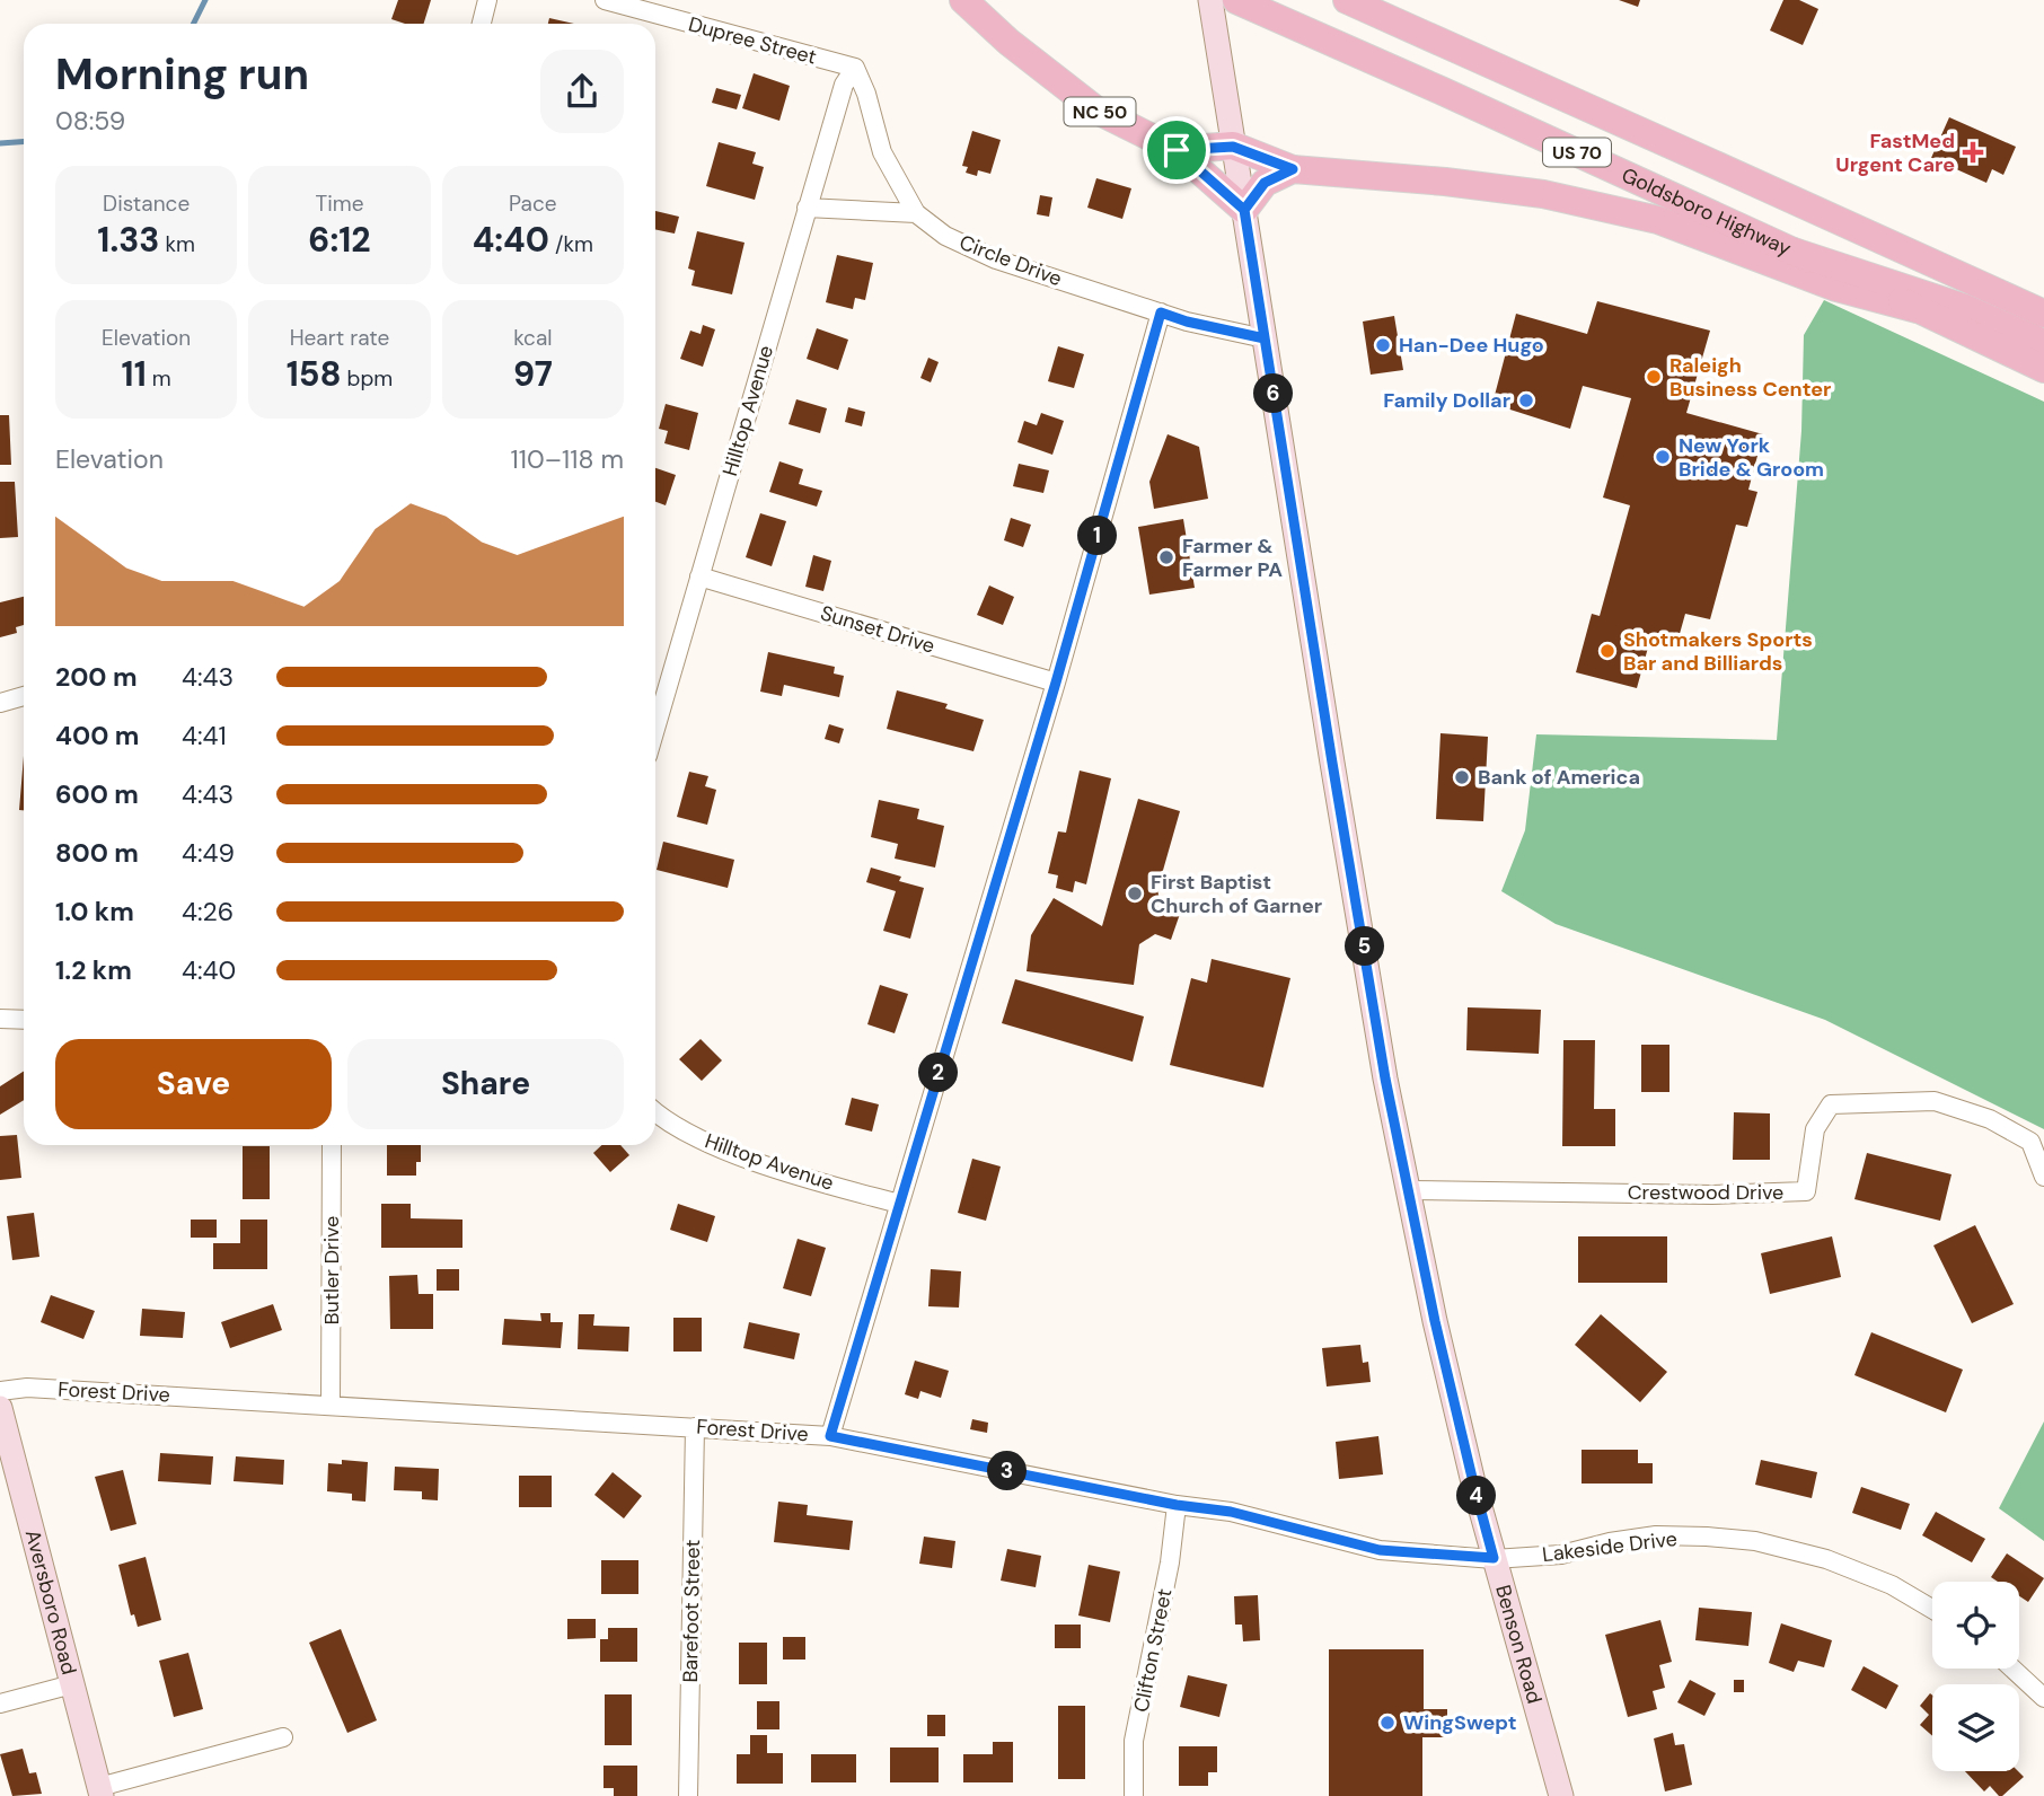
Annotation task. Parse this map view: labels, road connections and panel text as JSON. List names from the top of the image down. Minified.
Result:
{"streets":{"main road":["NC 50","US 70","Goldsboro Highway","Aversboro Road","Benson Road"],"street":["Dupree Street","Circle Drive","Hilltop Avenue","Sunset Drive","Crestwood Drive","Butler Drive","Forest Drive","Lakeside Drive","Barefoot Street","Clifton Street"]},"crossings":[["Dupree Street","Circle Drive"],["Dupree Street","Hilltop Avenue"],["NC 50","Benson Road"],["Circle Drive","Hilltop Avenue"],["Circle Drive","Benson Road"],["Hilltop Avenue","Sunset Drive"],["Crestwood Drive","Benson Road"],["Butler Drive","Forest Drive"],["Forest Drive","Lakeside Drive"],["Forest Drive","Barefoot Street"],["Forest Drive","Benson Road"],["Forest Drive","Clifton Street"],["Lakeside Drive","Benson Road"]],"places":{"health":["FastMed Urgent Care"],"other":["Han-Dee Hugo","Raleigh Business Center","Family Dollar","New York Bride & Groom","Farmer & Farmer PA","Shotmakers Sports Bar and Billiards","Bank of America","First Baptist Church of Garner","WingSwept"]},"page":{"heading":["Morning run","08:59"],"stats":[["Distance","1.33 km"],["Time","6:12"],["Pace","4:40 /km"],["Elevation","11 m"],["Heart rate","158 bpm"],["kcal","97"]],"pins":["6","1","5","2","3","4"],"chart":["Elevation","110–118 m"],"list":[{"name":"200 m","note":"4:43"},{"name":"400 m","note":"4:41"},{"name":"600 m","note":"4:43"},{"name":"800 m","note":"4:49"},{"name":"1.0 km","note":"4:26"},{"name":"1.2 km","note":"4:40"}],"buttons":["Save","Share"]}}
